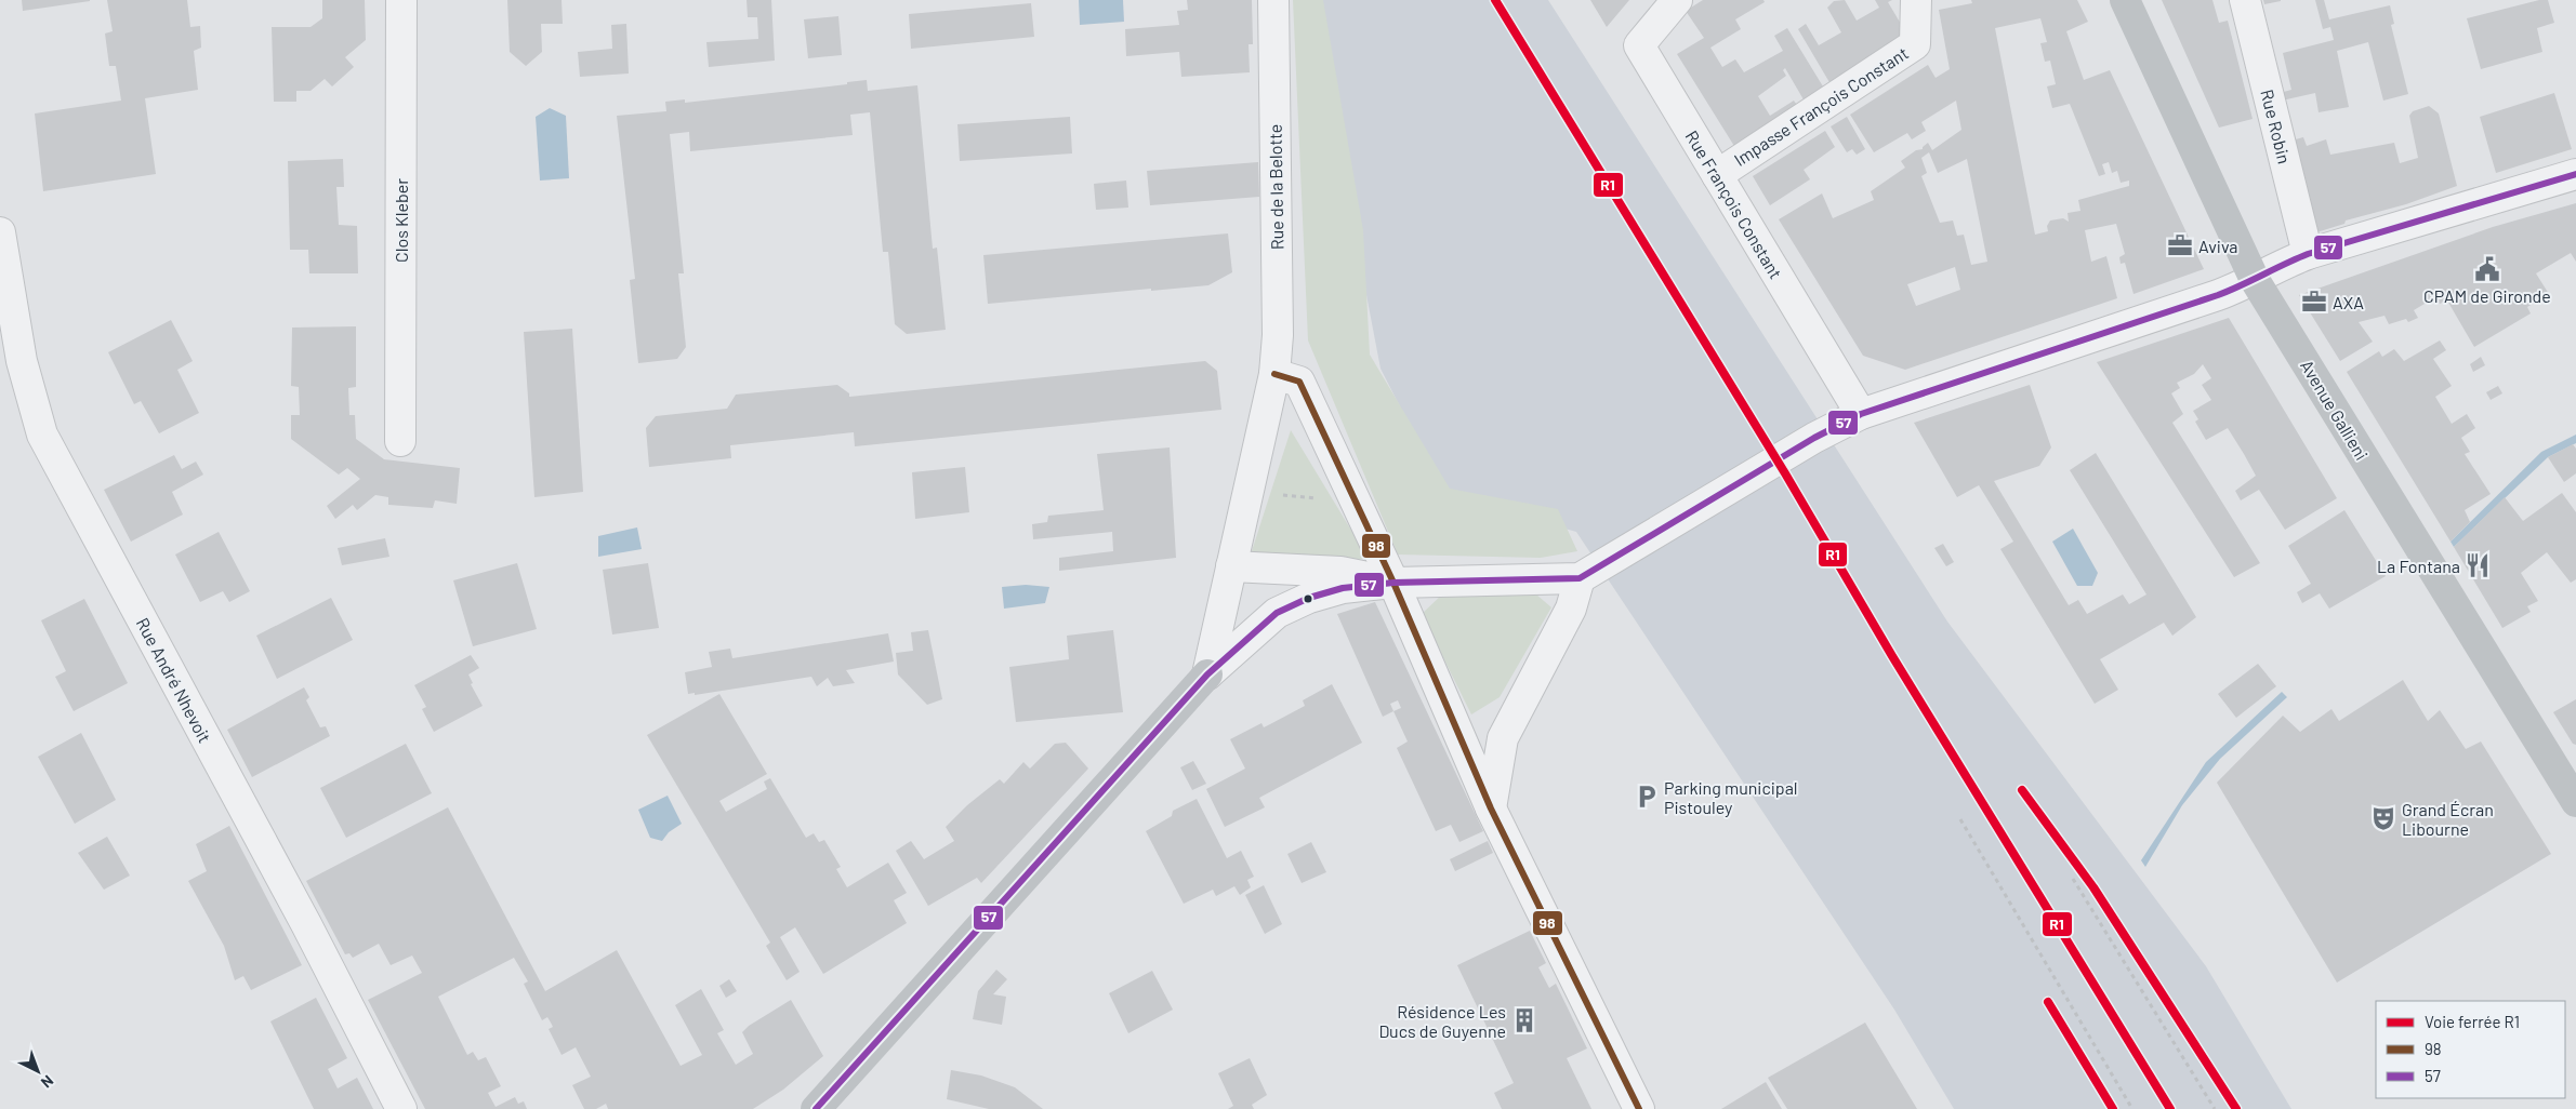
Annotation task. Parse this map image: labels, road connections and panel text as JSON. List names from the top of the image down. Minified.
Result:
{"streets":{"main road":["Avenue Gallieni"],"street":["Impasse François Constant","Rue Robin","Rue de la Belotte","Rue François Constant","Clos Kleber","Rue André Nhevoit"]},"crossings":[["Impasse François Constant","Rue François Constant"]],"places":{"office":["Aviva","AXA"],"public building":["CPAM de Gironde"],"restaurant":["La Fontana"],"parking":["Parking municipal Pistouley"],"theatre":["Grand Écran Libourne"],"building":["Résidence Les Ducs de Guyenne"]},"lines":["rail line R1","transit line 57","transit line 98"],"legend":["Voie ferrée R1","98","57"],"north":"bottom right"}
